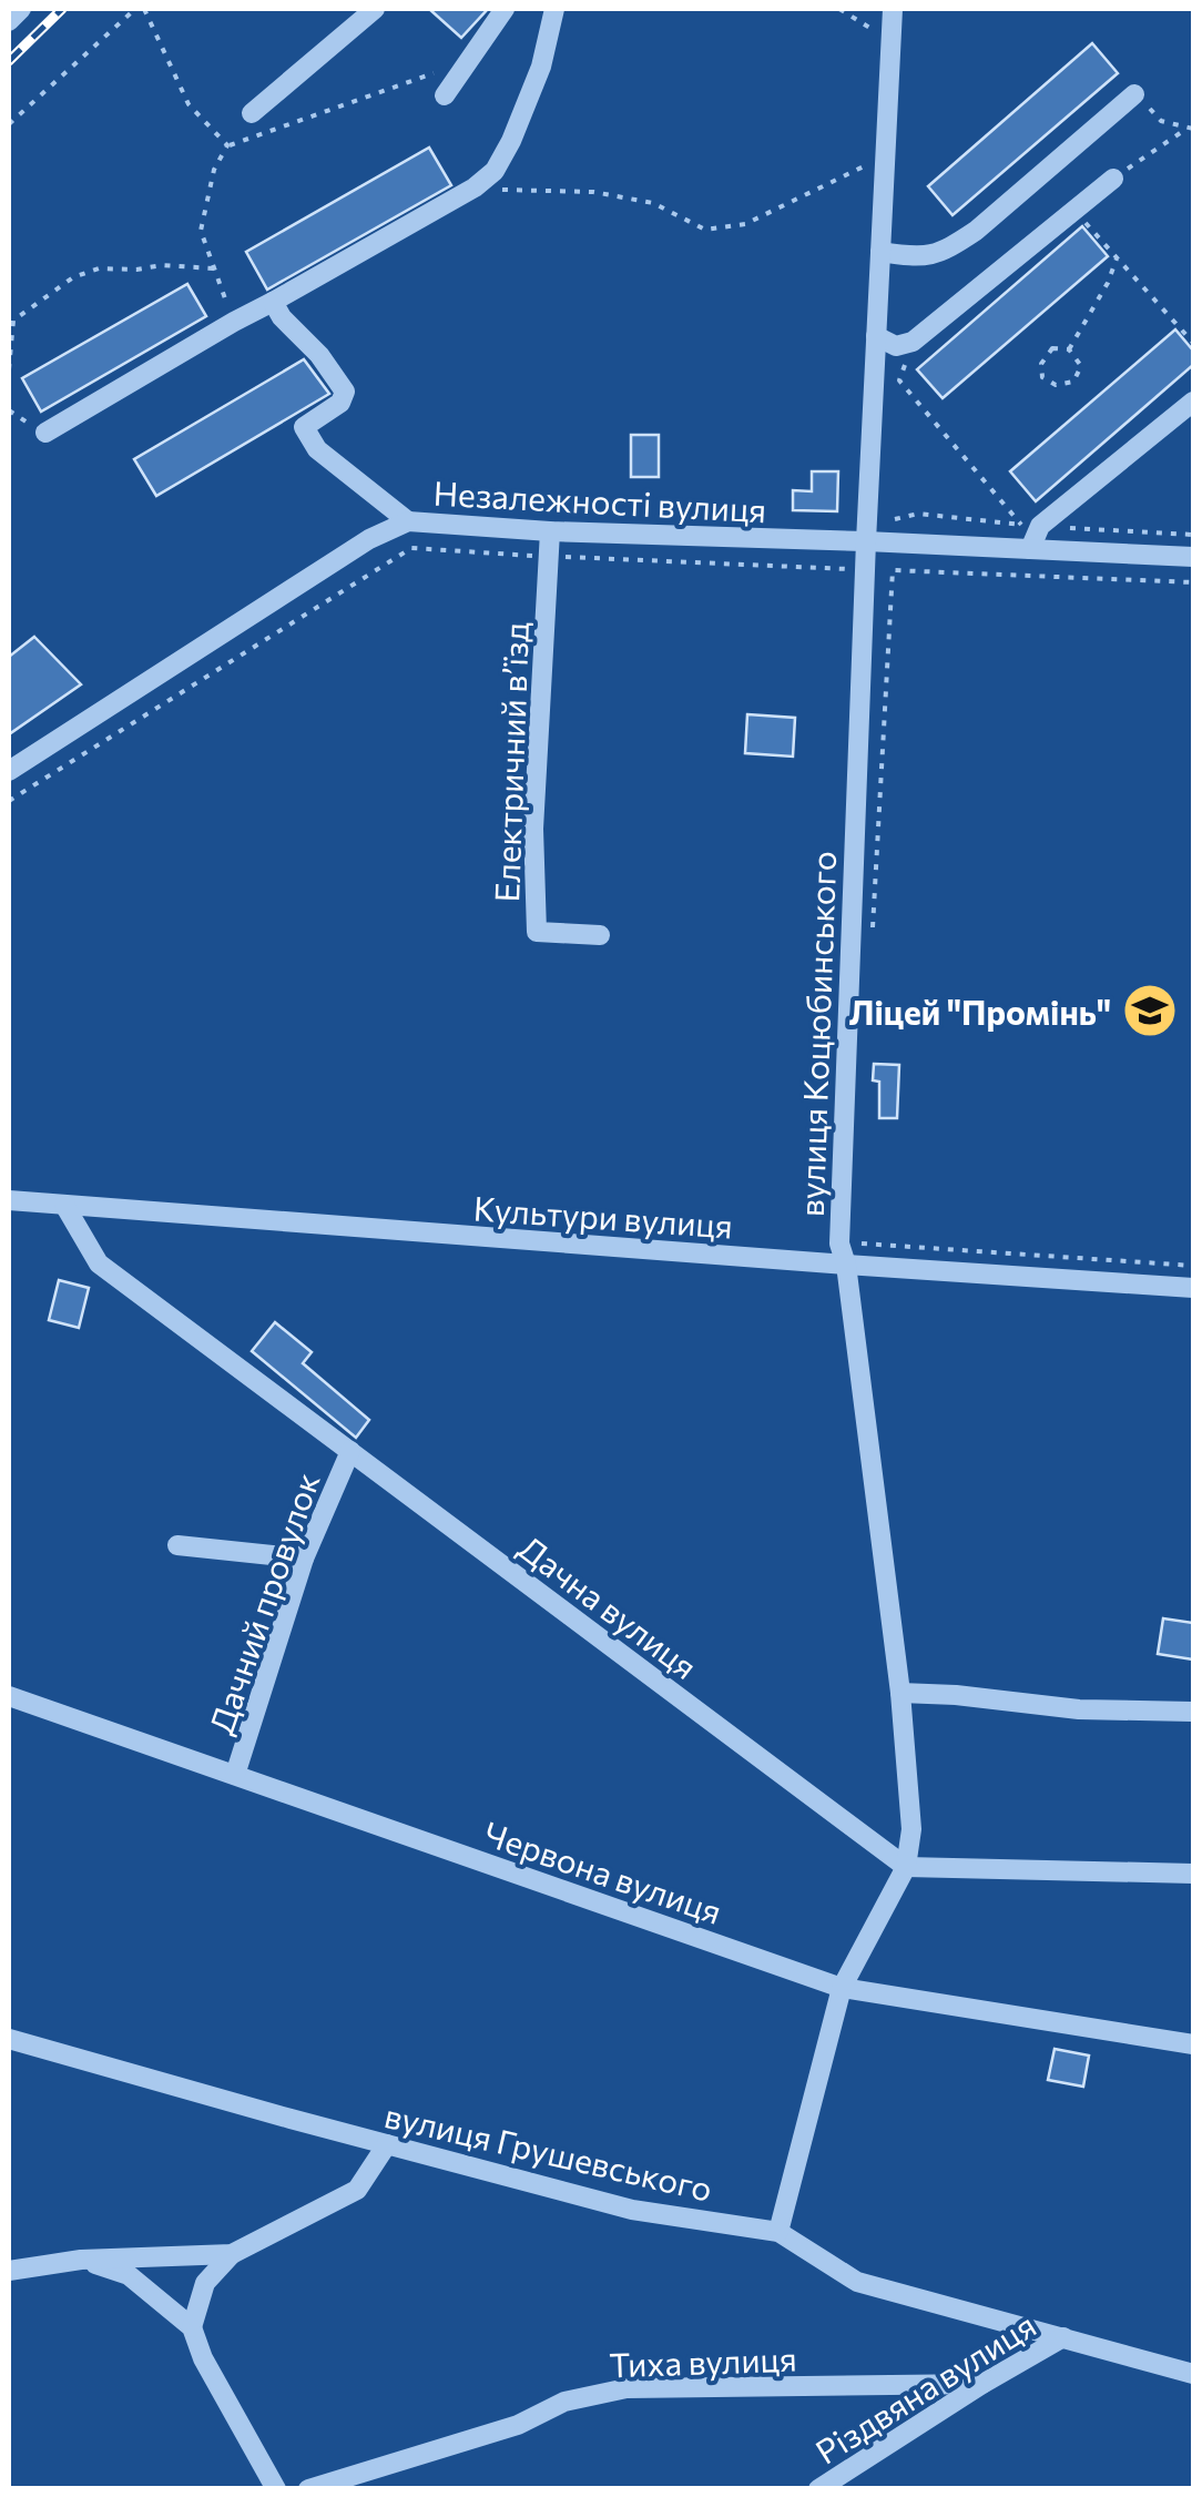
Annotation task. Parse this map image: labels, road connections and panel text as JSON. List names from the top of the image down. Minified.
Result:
{"streets":{"street":["Незалежності вулиця","Електричний в’їзд","вулиця Коцюбинського","Культури вулиця","Дачний провулок","Дачна вулиця","Червона вулиця","вулиця Грушевського","Тиха вулиця","Різдвяна вулиця"]},"crossings":[["Незалежності вулиця","Електричний в’їзд"],["Незалежності вулиця","вулиця Коцюбинського"],["вулиця Коцюбинського","Культури вулиця"],["вулиця Коцюбинського","Дачна вулиця"],["вулиця Коцюбинського","Червона вулиця"],["вулиця Коцюбинського","вулиця Грушевського"],["Культури вулиця","Дачна вулиця"],["Дачний провулок","Дачна вулиця"],["Дачний провулок","Червона вулиця"],["вулиця Грушевського","Різдвяна вулиця"],["Тиха вулиця","Різдвяна вулиця"]],"places":{"school or university":["Ліцей \"Промінь\""]}}
